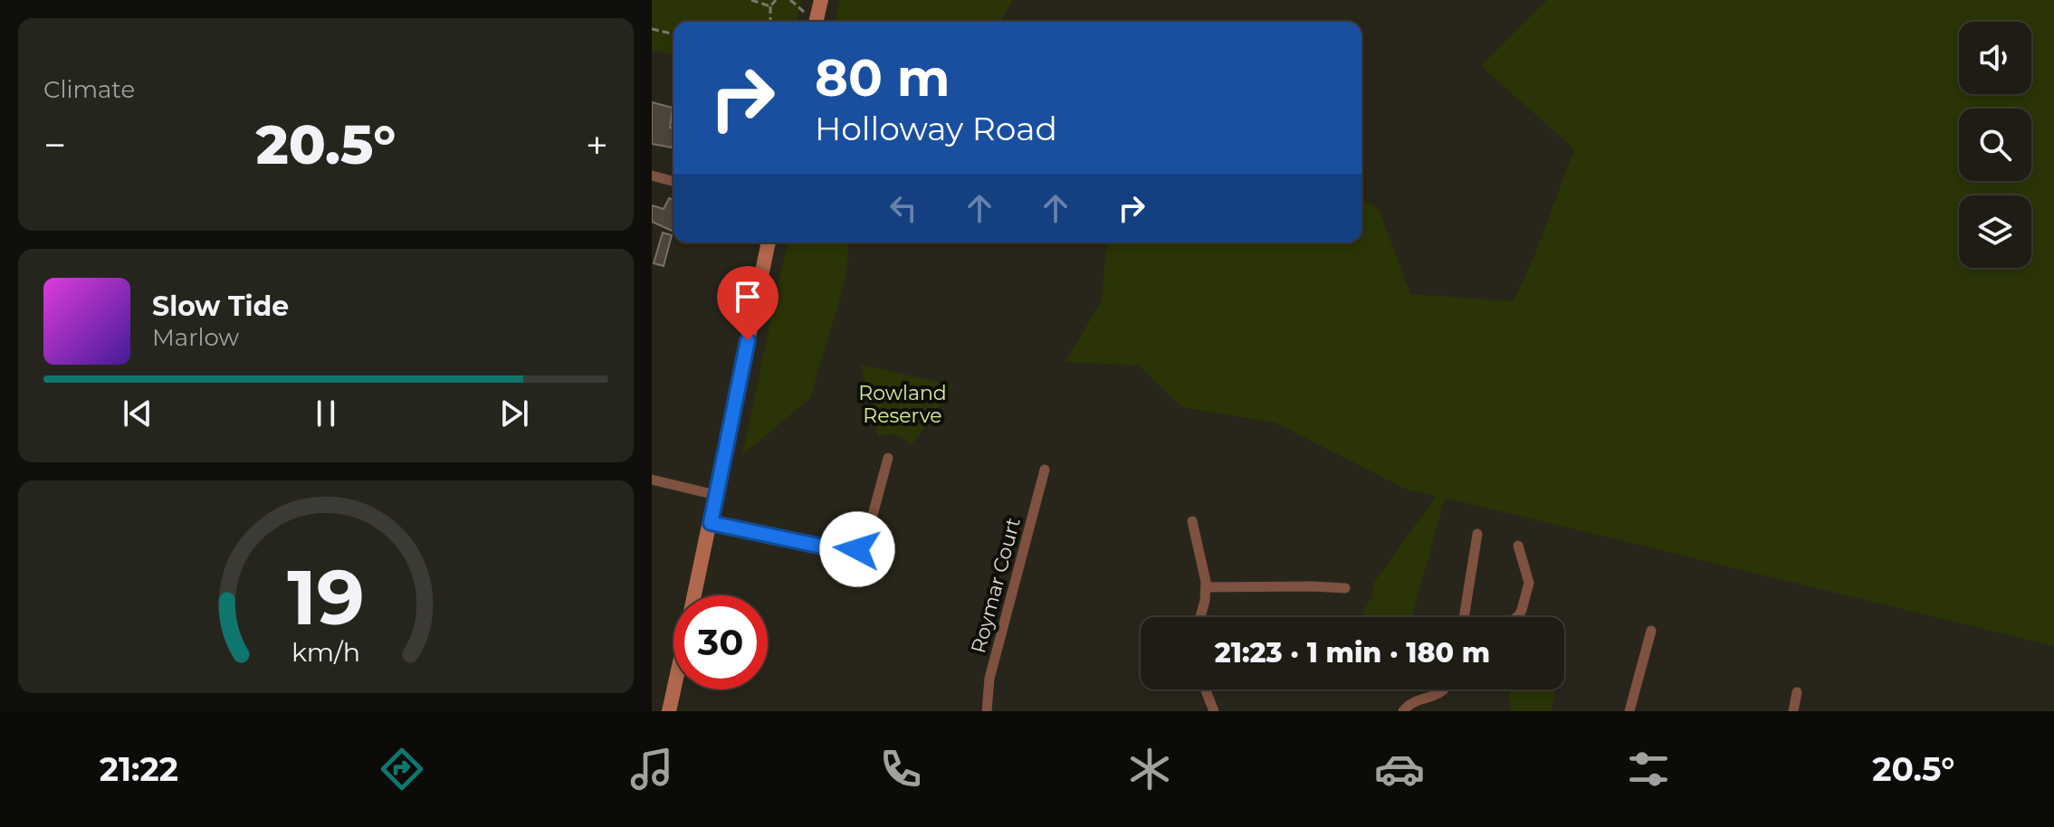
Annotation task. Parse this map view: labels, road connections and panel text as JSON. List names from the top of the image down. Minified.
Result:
{"streets":{"street":["Roymar Court"]},"parks":["Rowland Reserve"],"page":{"tile":"Climate","turn":["80 m","Holloway Road"],"heat":["−","20.5°","+"],"song":["Slow Tide","Marlow"],"limit":"30","trip":"21:23 · 1 min · 180 m","tabs":["21:22","20.5°"],"gauge":["19","km/h"]}}
